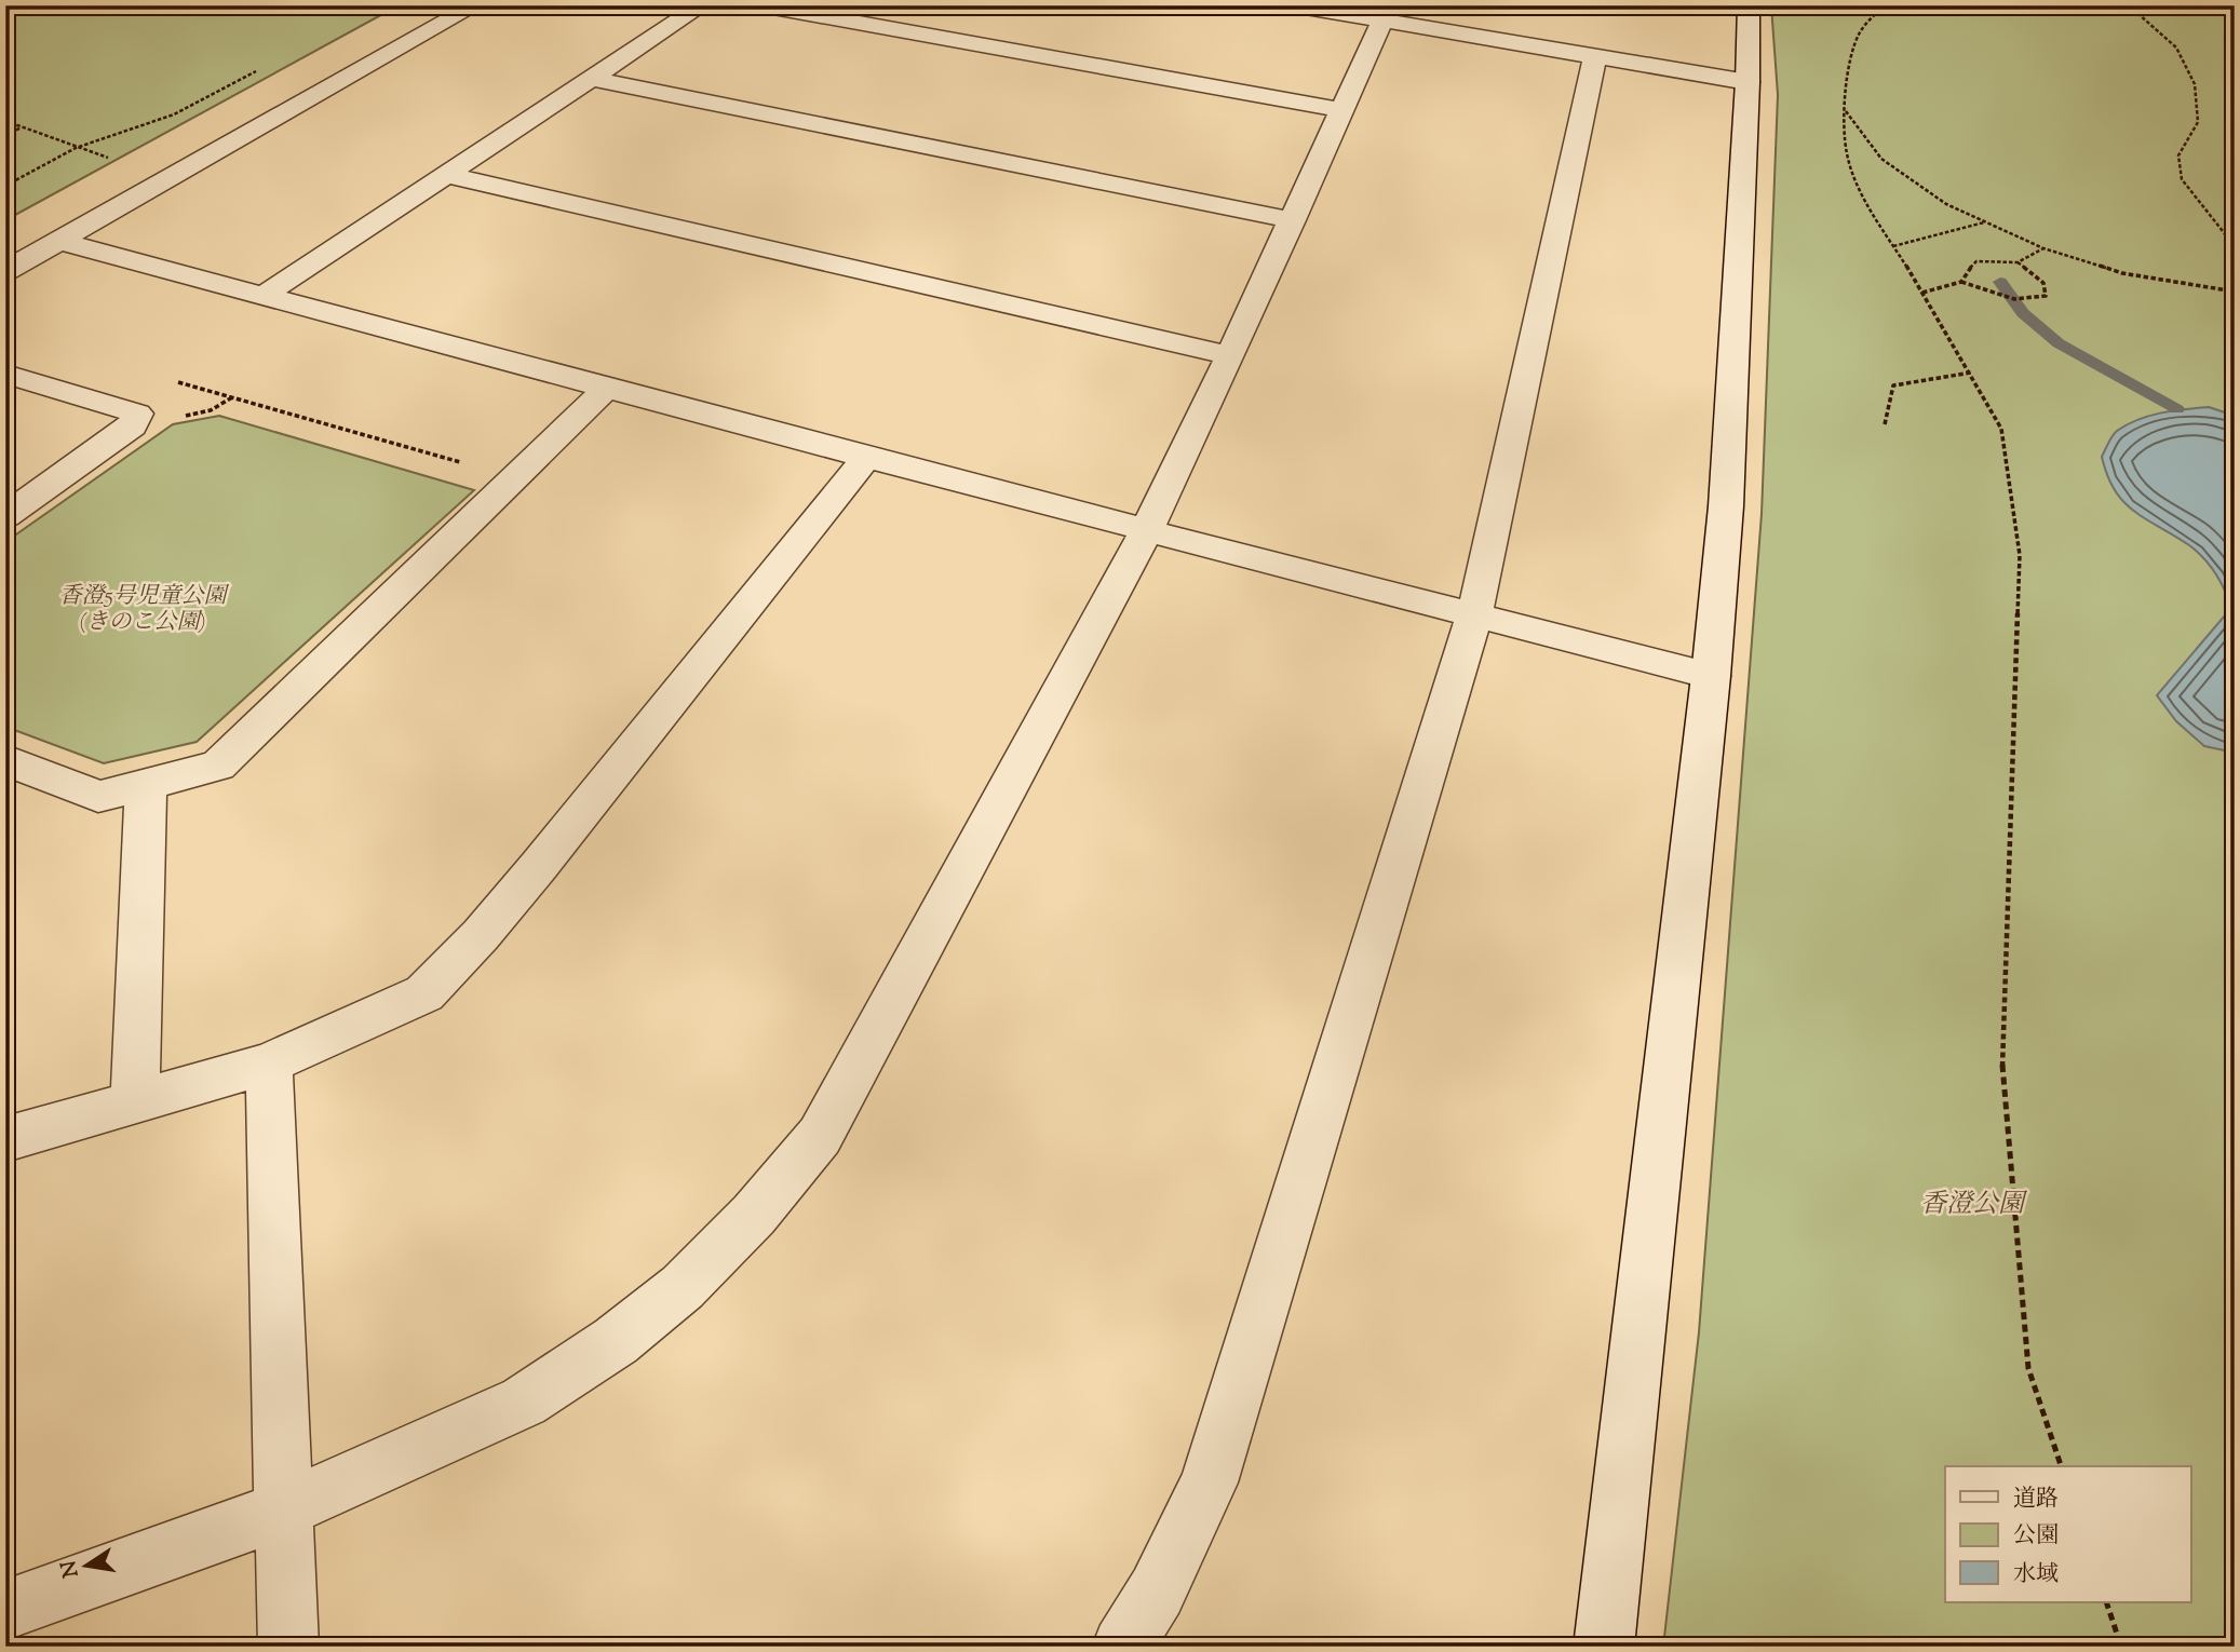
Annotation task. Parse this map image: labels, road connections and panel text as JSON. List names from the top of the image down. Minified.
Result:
{"parks":["香澄5号児童公園 (きのこ公園)","香澄公園"],"legend":["道路","公園","水域"],"north":"left"}
